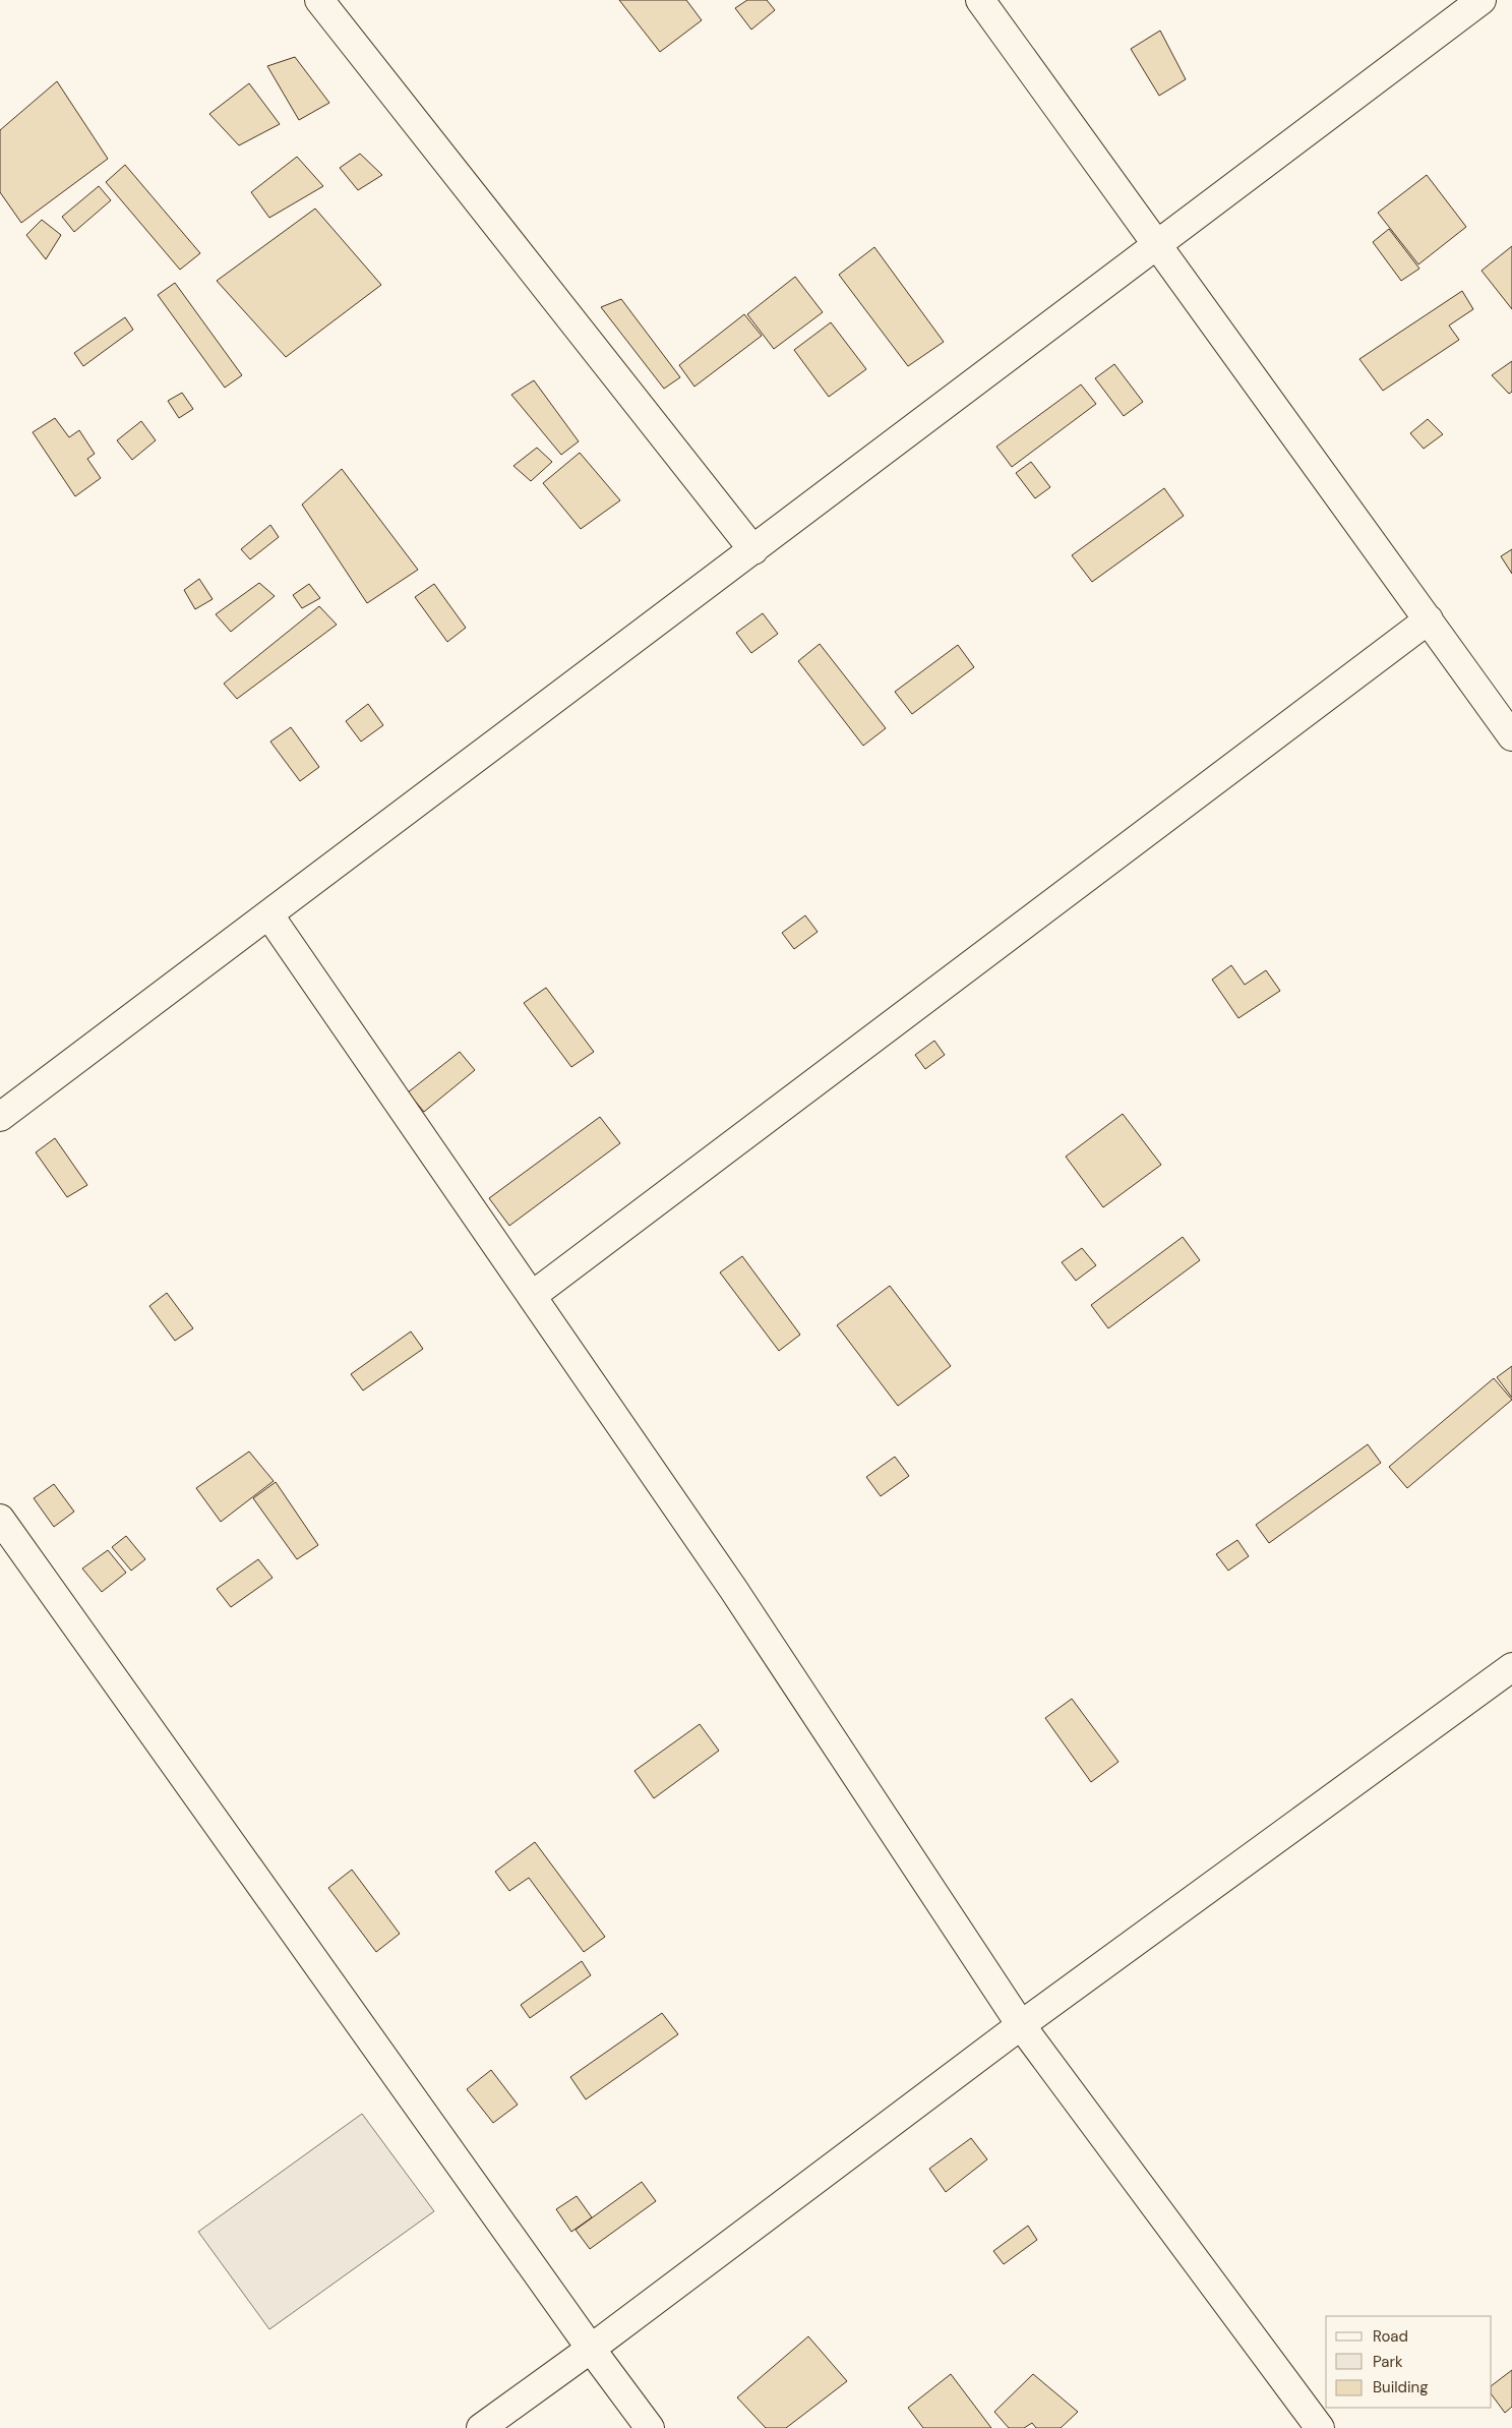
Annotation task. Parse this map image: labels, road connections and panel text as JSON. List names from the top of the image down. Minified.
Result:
{"legend":["Road","Park","Building"]}
